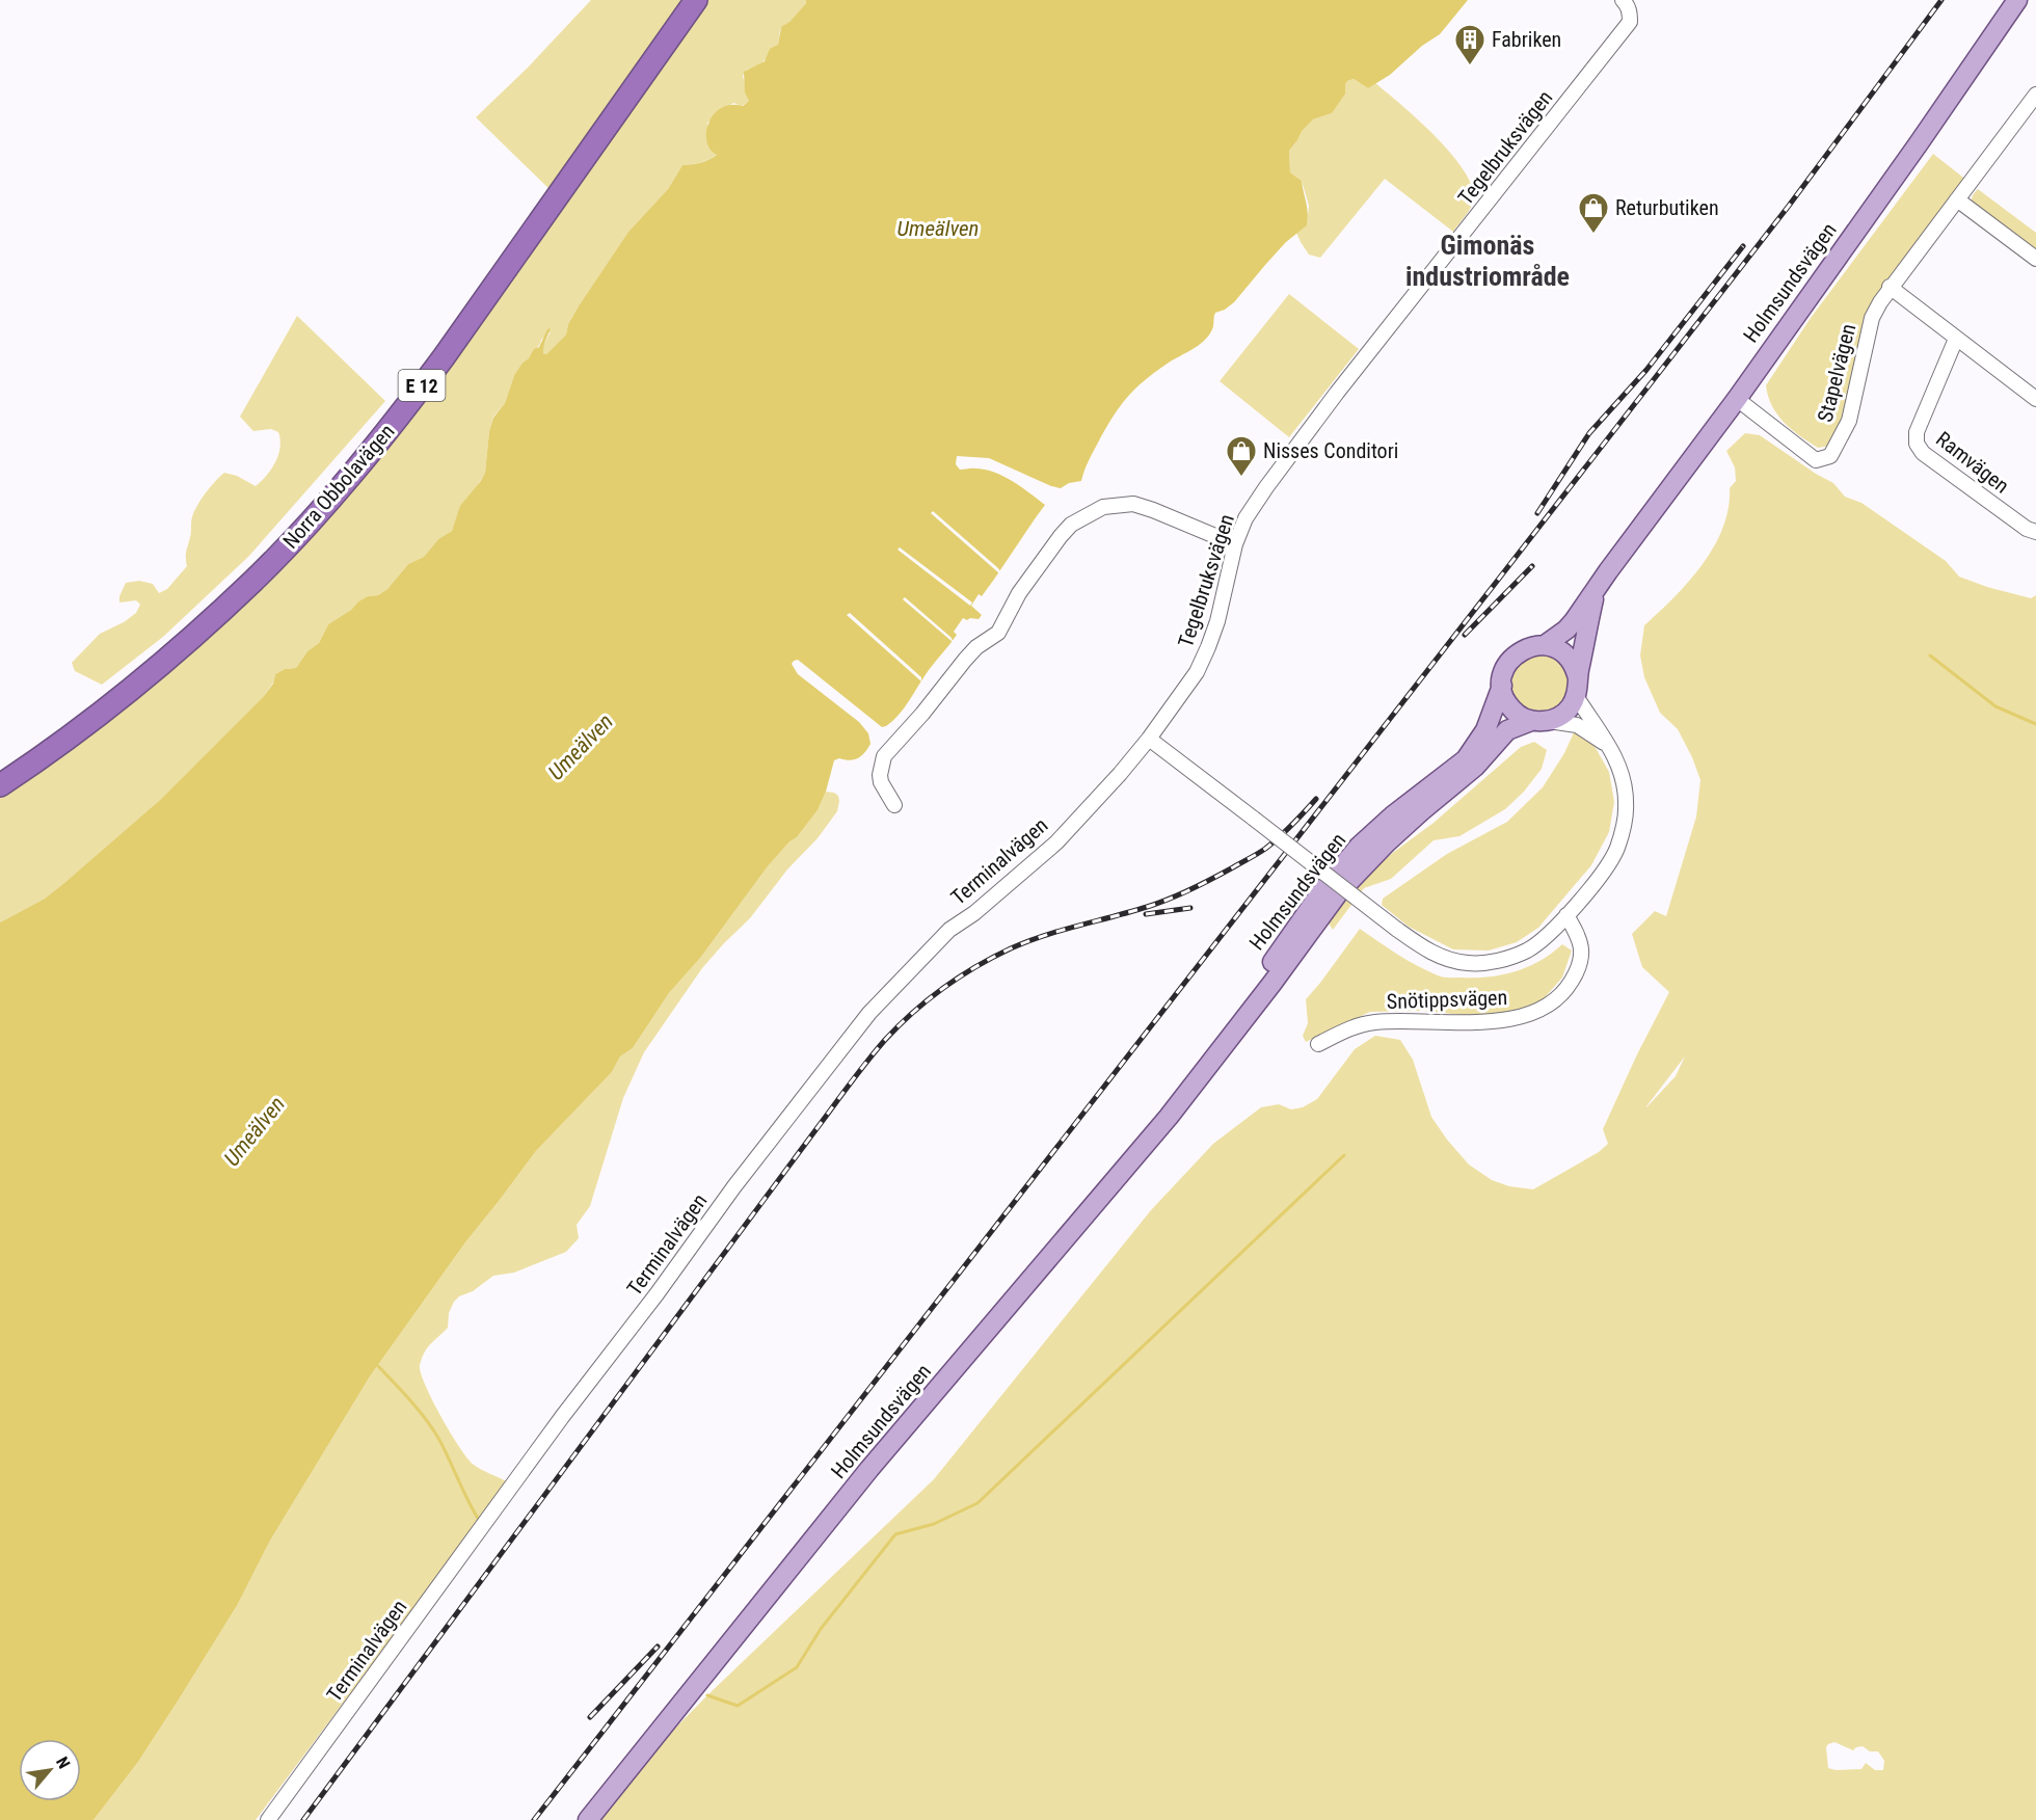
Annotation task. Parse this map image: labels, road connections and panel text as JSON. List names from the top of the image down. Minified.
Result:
{"streets":{"highway":["E 12","Norra Obbolavägen"],"main road":["Holmsundsvägen"],"street":["Tegelbruksvägen","Stapelvägen","Ramvägen","Terminalvägen","Snötippsvägen"]},"crossings":[["Tegelbruksvägen","Terminalvägen"],["Holmsundsvägen","Stapelvägen"]],"districts":["Gimonäs industriområde"],"water":["Umeälven"],"places":{"building":["Fabriken"],"shop":["Returbutiken","Nisses Conditori"]},"north":"top right"}
